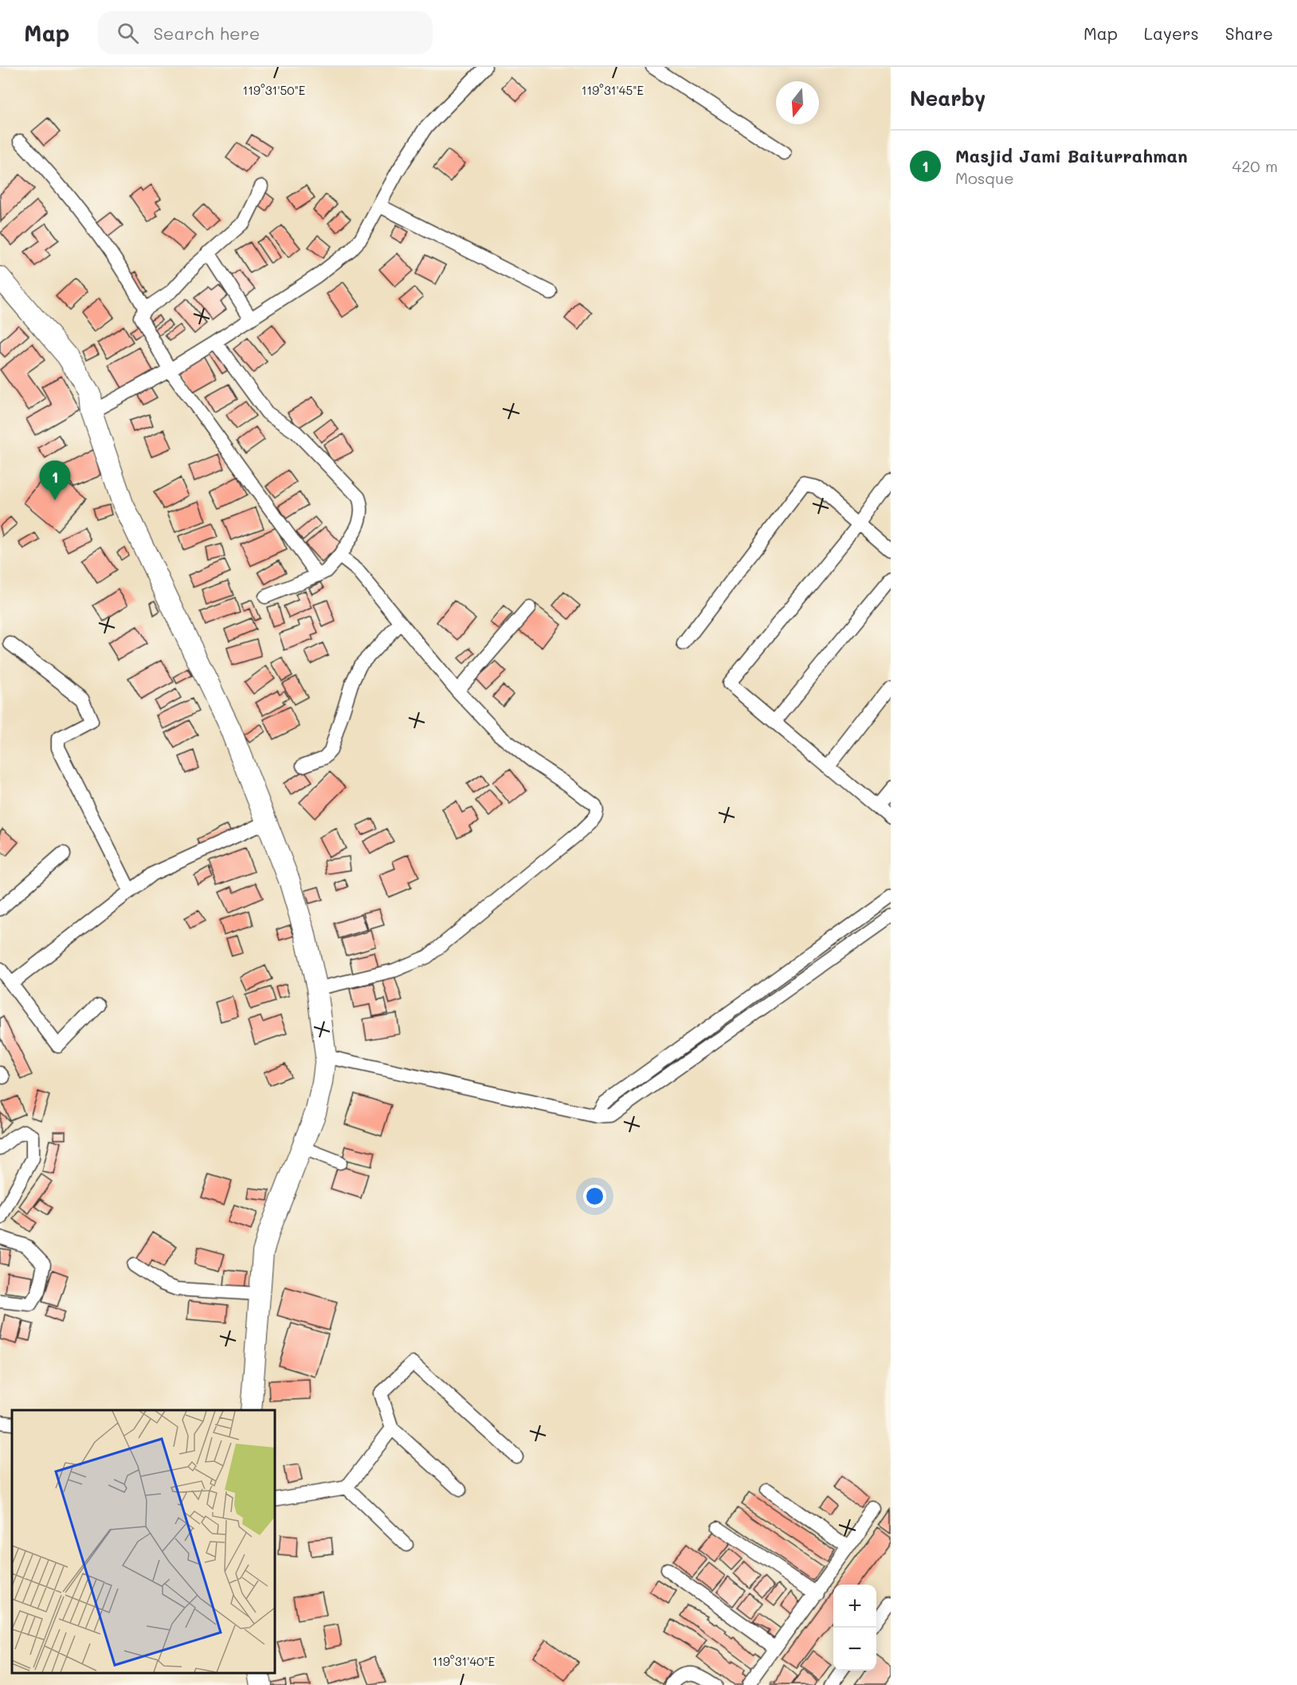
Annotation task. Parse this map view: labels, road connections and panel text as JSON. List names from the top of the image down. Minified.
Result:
{"north":"bottom","page":{"header":"Map","search":"Search here","nav":["Map","Layers","Share"],"heading":"Nearby","list":[{"mark":"1","name":"Masjid Jami Baiturrahman","note":"Mosque","value":"420 m"}],"pins":"1","map_buttons":["+","−"]},"coordinates":["119°31'50\"E","119°31'45\"E","119°31'40\"E"]}
